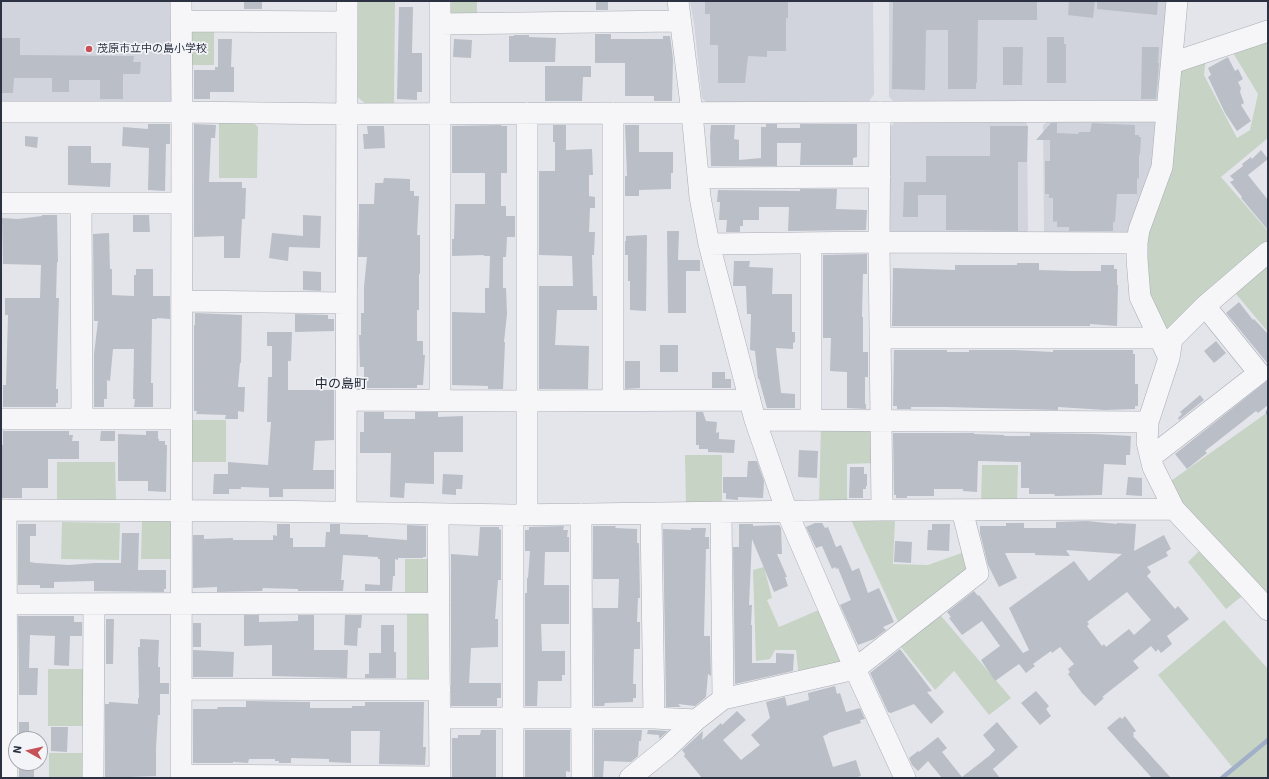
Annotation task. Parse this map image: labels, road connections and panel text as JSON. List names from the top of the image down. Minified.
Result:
{"districts":["中の島町"],"places":["茂原市立中の島小学校"],"north":"left"}
